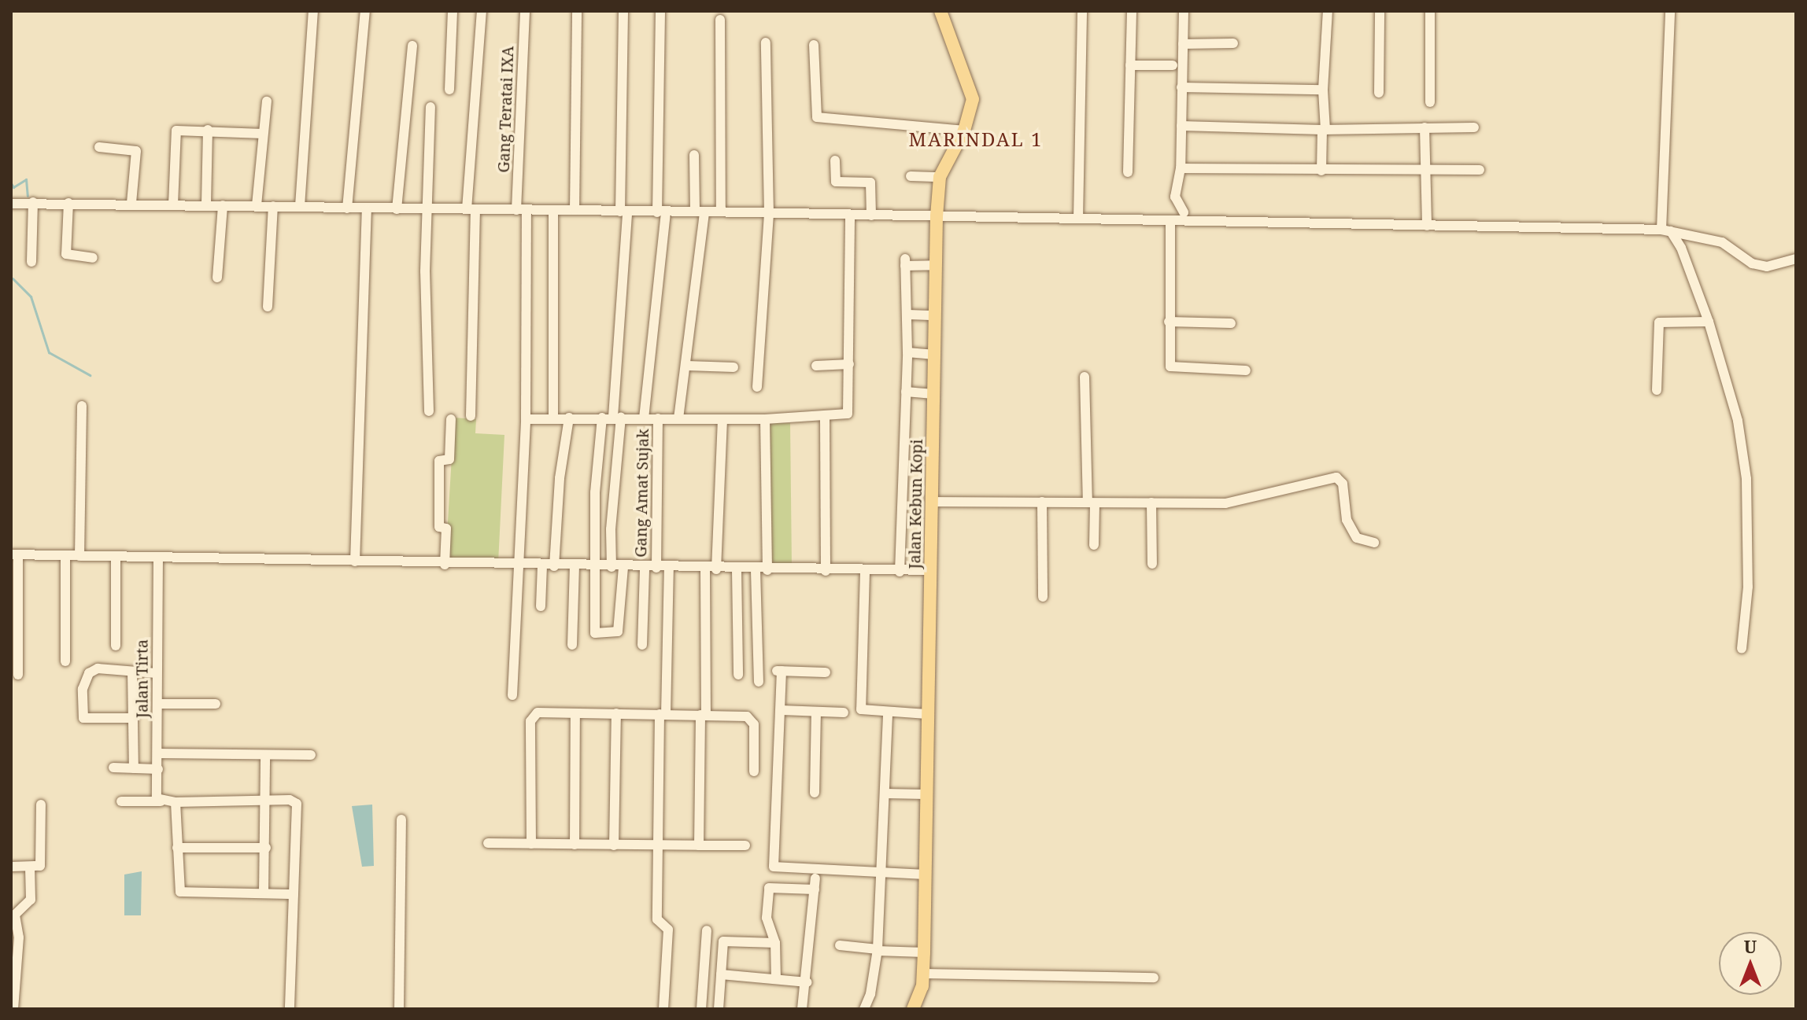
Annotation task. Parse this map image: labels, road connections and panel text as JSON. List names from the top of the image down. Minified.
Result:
{"streets":{"main road":["Jalan Kebun Kopi"],"street":["Gang Teratai IXA","Gang Amat Sujak","Jalan Tirta"]},"districts":["MARINDAL 1"],"north":"top"}
